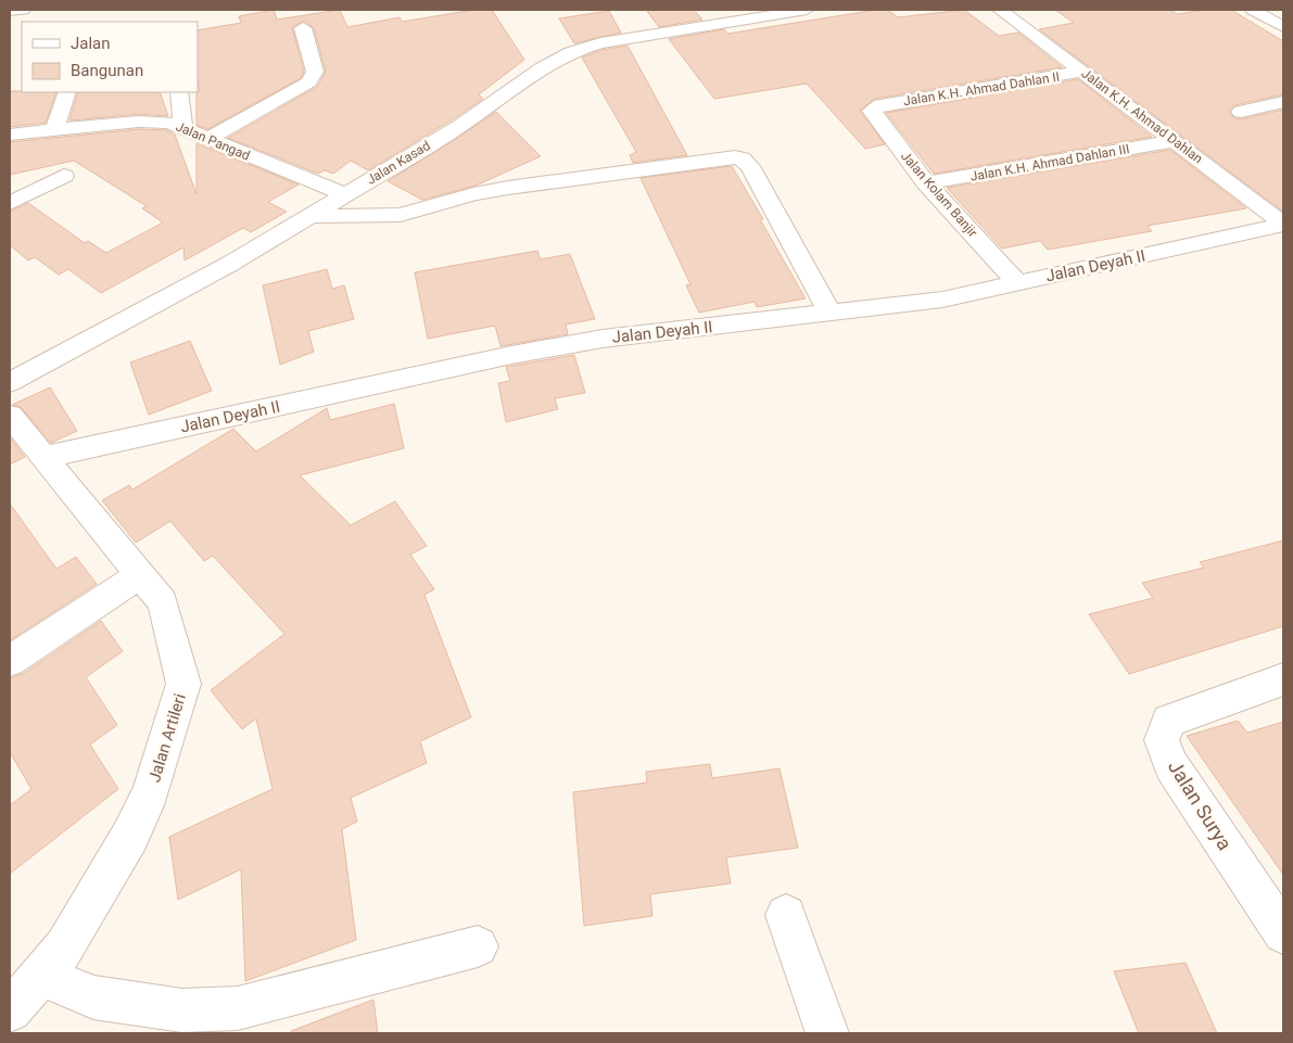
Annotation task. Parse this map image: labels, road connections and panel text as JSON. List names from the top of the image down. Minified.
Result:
{"streets":{"street":["Jalan K.H. Ahmad Dahlan II","Jalan K.H. Ahmad Dahlan","Jalan Pangad","Jalan Kasad","Jalan K.H. Ahmad Dahlan III","Jalan Kolam Banjir","Jalan Deyah II","Jalan Artileri","Jalan Surya"]},"crossings":[["Jalan K.H. Ahmad Dahlan II","Jalan K.H. Ahmad Dahlan"],["Jalan K.H. Ahmad Dahlan II","Jalan Kolam Banjir"],["Jalan K.H. Ahmad Dahlan","Jalan K.H. Ahmad Dahlan III"],["Jalan K.H. Ahmad Dahlan","Jalan Deyah II"],["Jalan Pangad","Jalan Kasad"],["Jalan K.H. Ahmad Dahlan III","Jalan Kolam Banjir"],["Jalan Kolam Banjir","Jalan Deyah II"],["Jalan Deyah II","Jalan Artileri"]],"legend":["Jalan","Bangunan"]}
